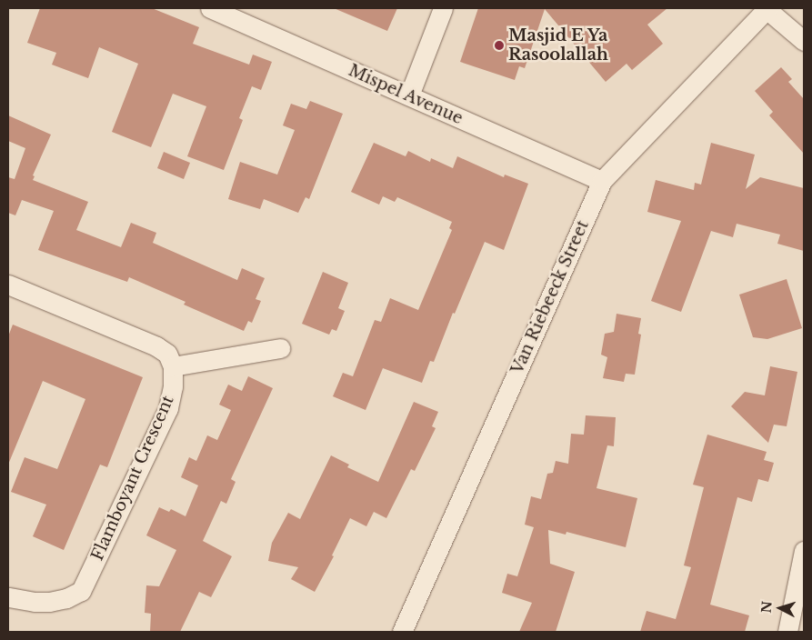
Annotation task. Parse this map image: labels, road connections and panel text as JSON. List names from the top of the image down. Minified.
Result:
{"streets":{"street":["Mispel Avenue","Van Riebeeck Street","Flamboyant Crescent"]},"crossings":[["Mispel Avenue","Van Riebeeck Street"]],"places":["Masjid E Ya Rasoolallah"],"north":"left"}
